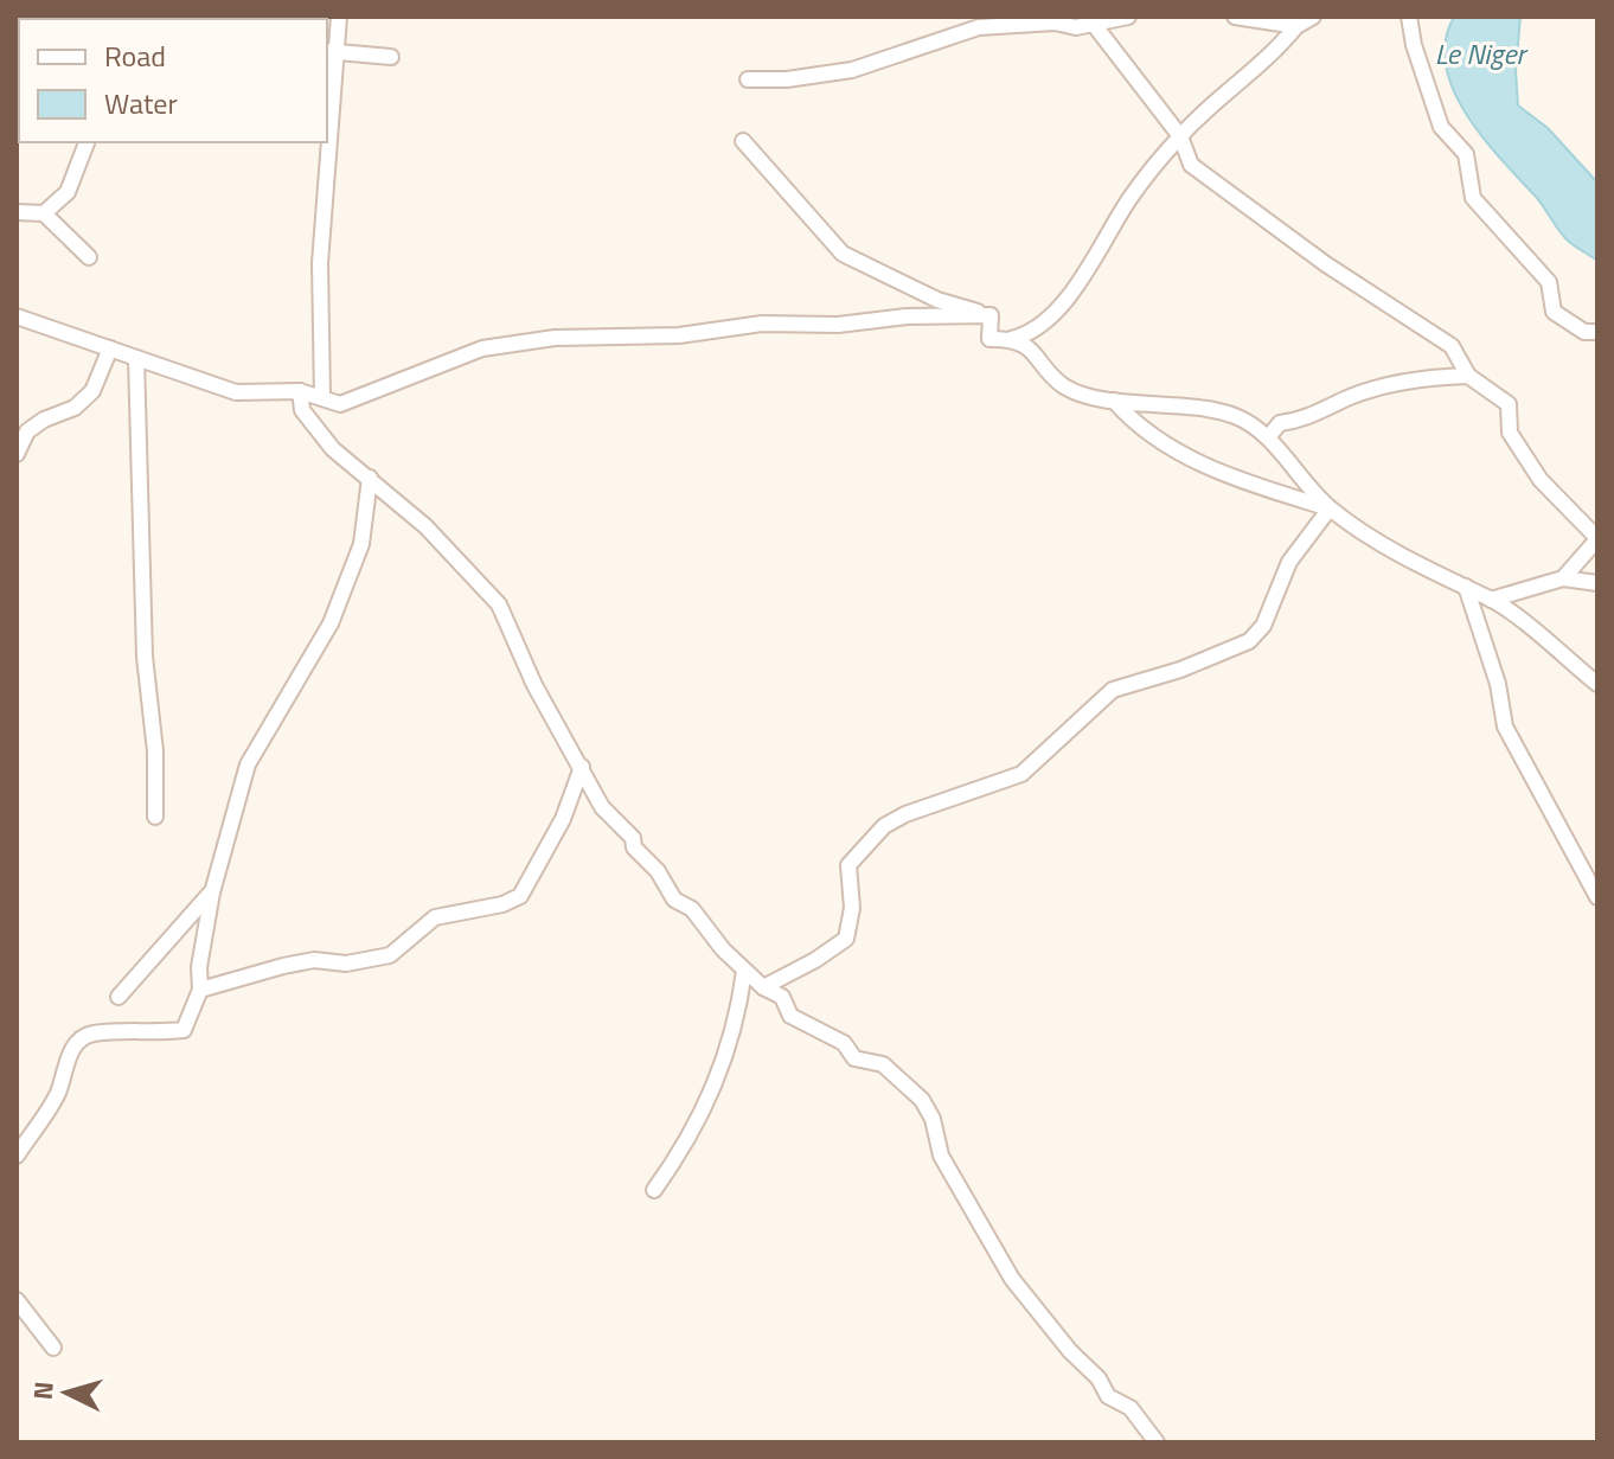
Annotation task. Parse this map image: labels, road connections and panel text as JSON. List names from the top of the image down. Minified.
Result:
{"water":["Le Niger"],"legend":["Road","Water"],"north":"left"}
